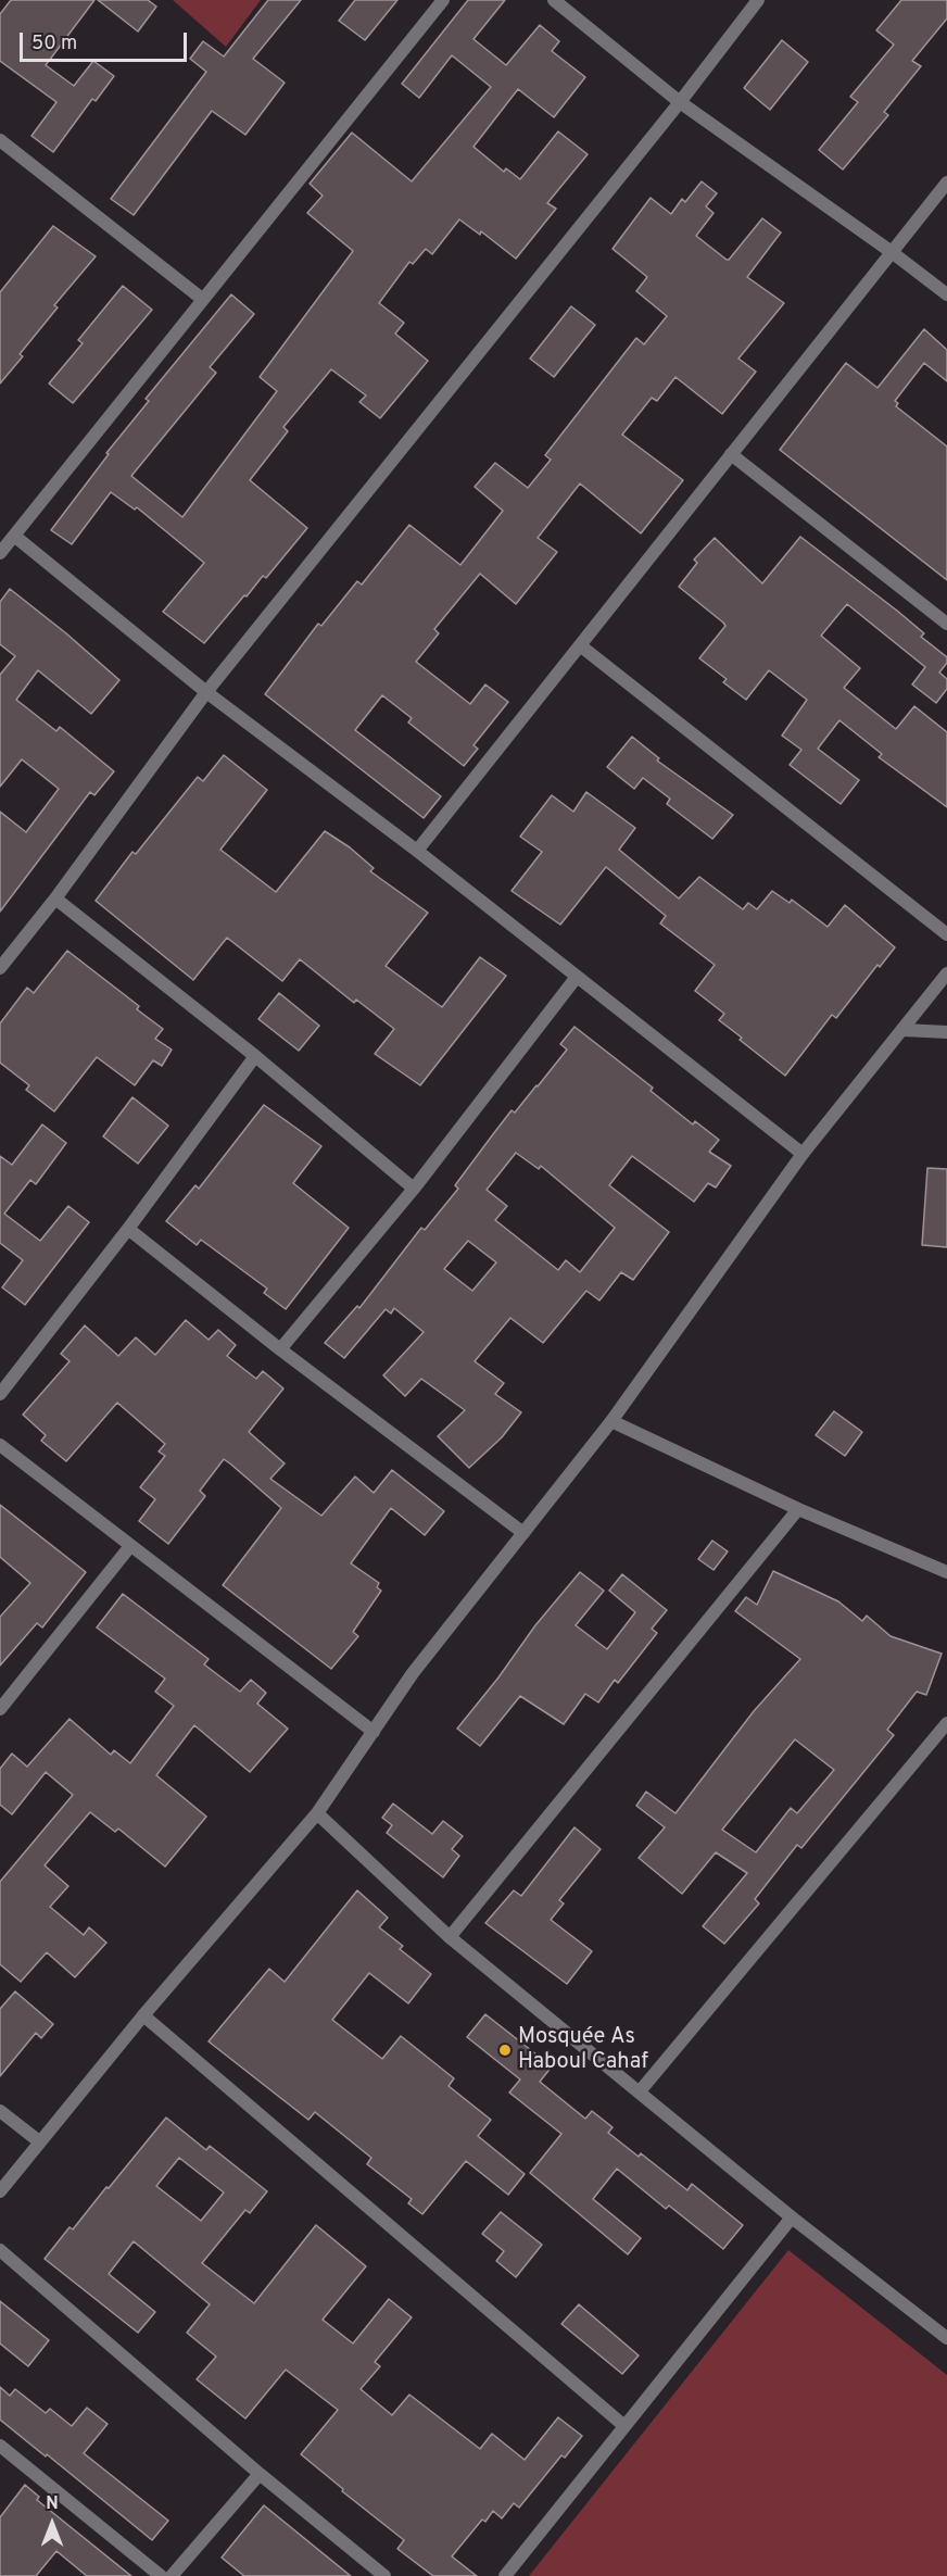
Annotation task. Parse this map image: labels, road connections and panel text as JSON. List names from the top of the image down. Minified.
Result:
{"places":["Mosquée As Haboul Cahaf"],"scale_bar":"50 m","north":"top"}
